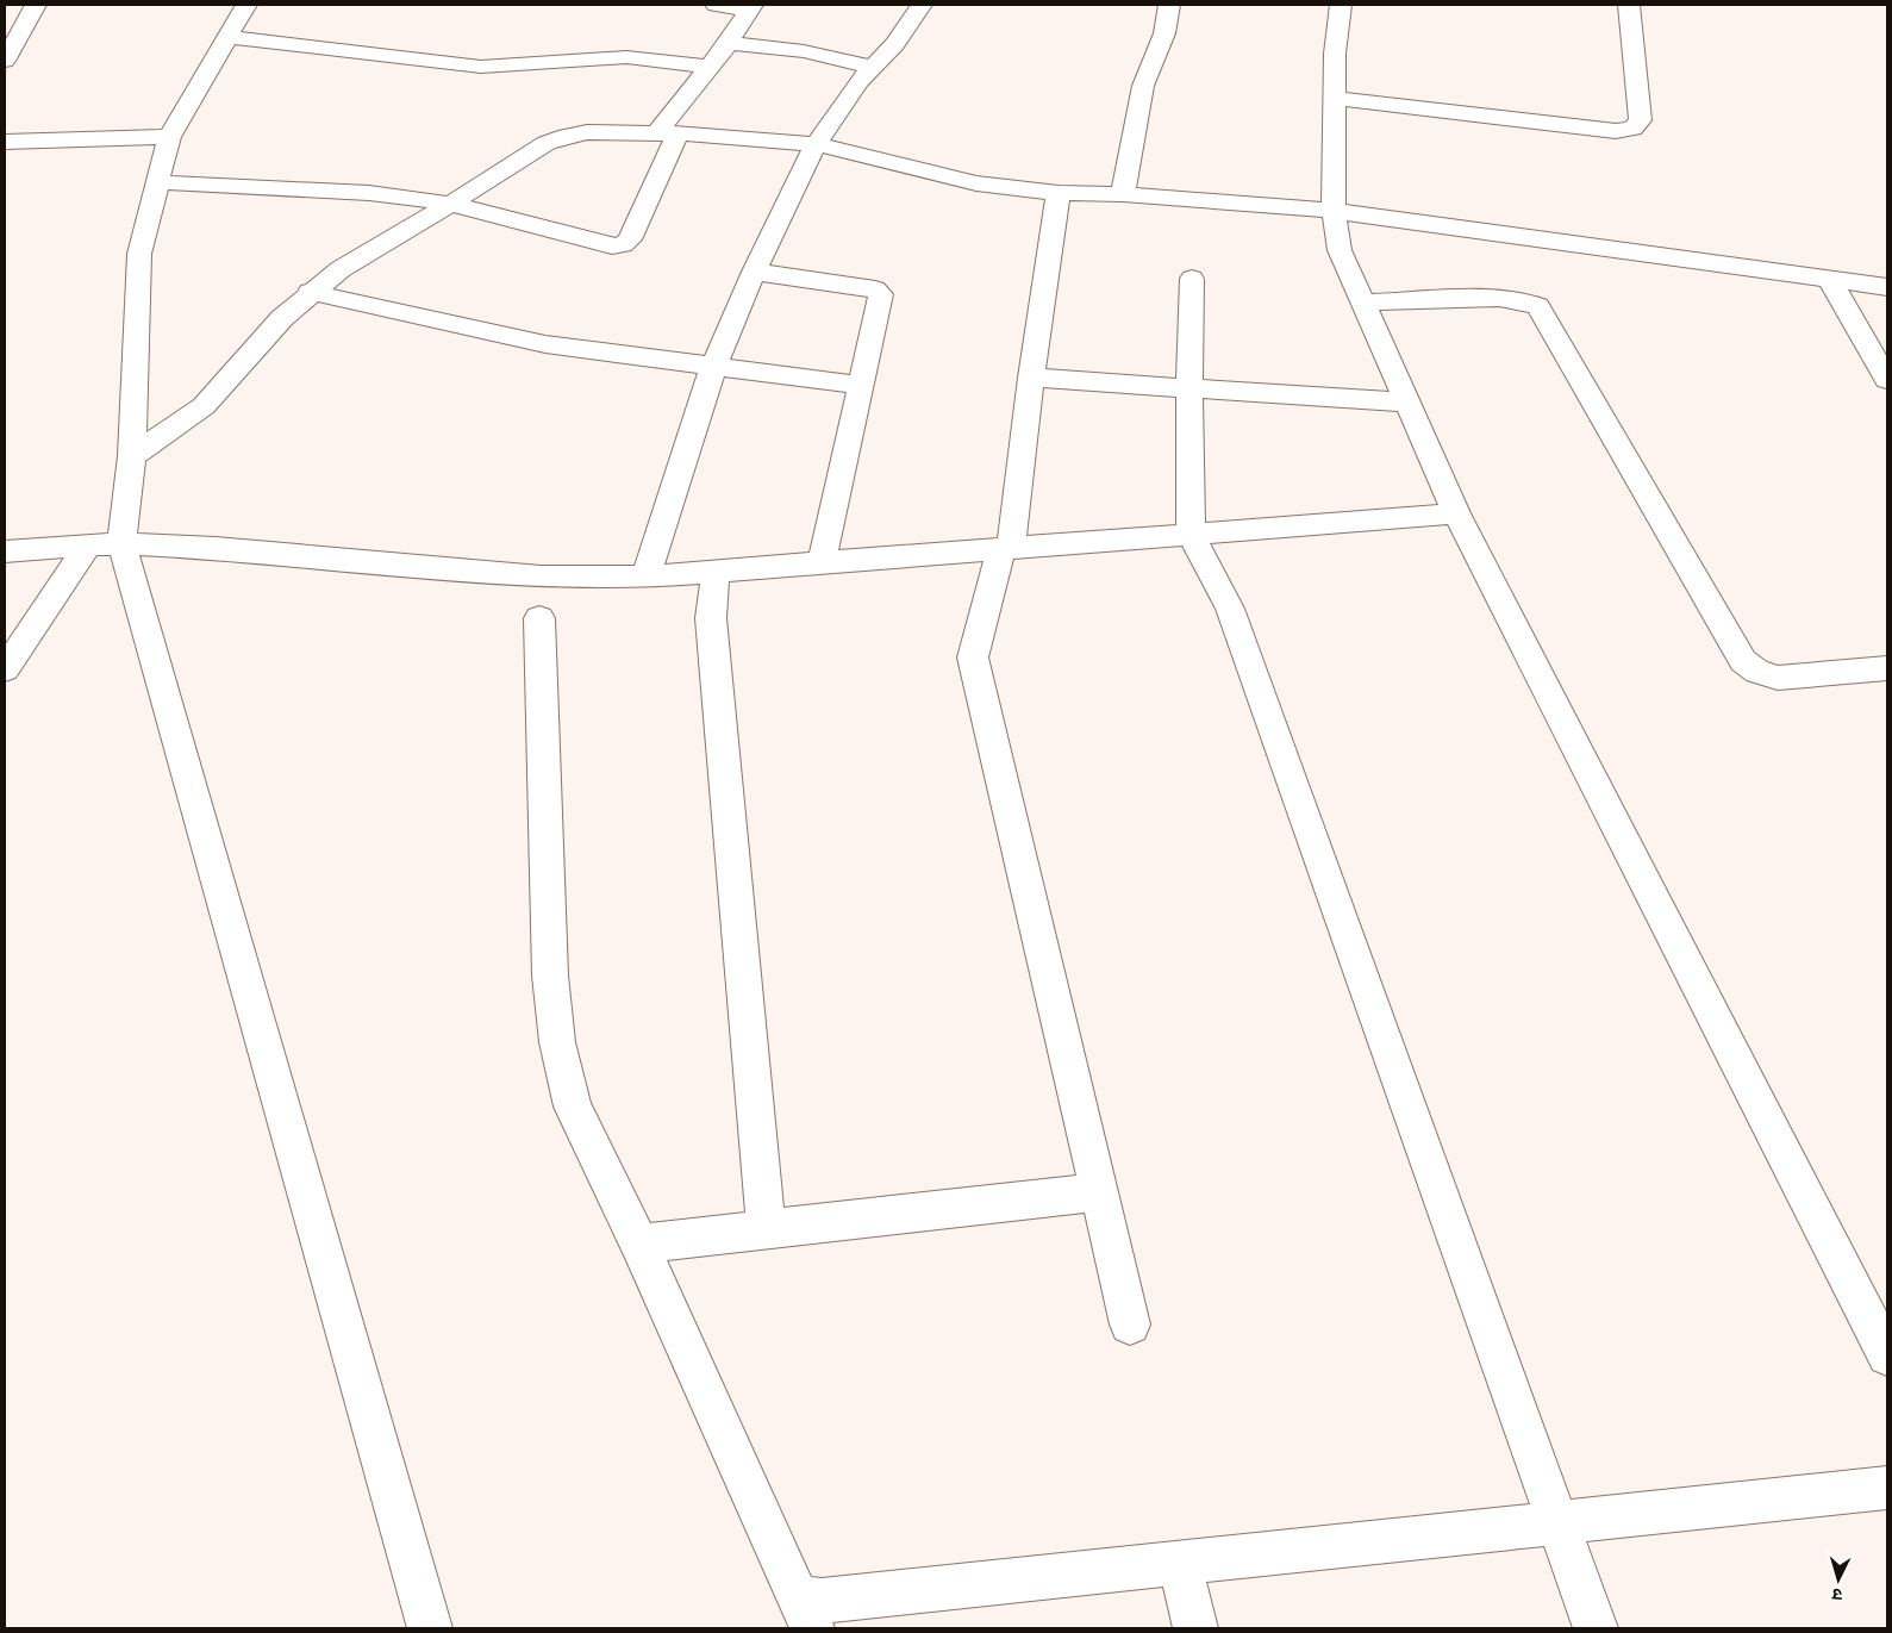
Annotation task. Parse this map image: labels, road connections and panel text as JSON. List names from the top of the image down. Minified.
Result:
{"north":"bottom"}
